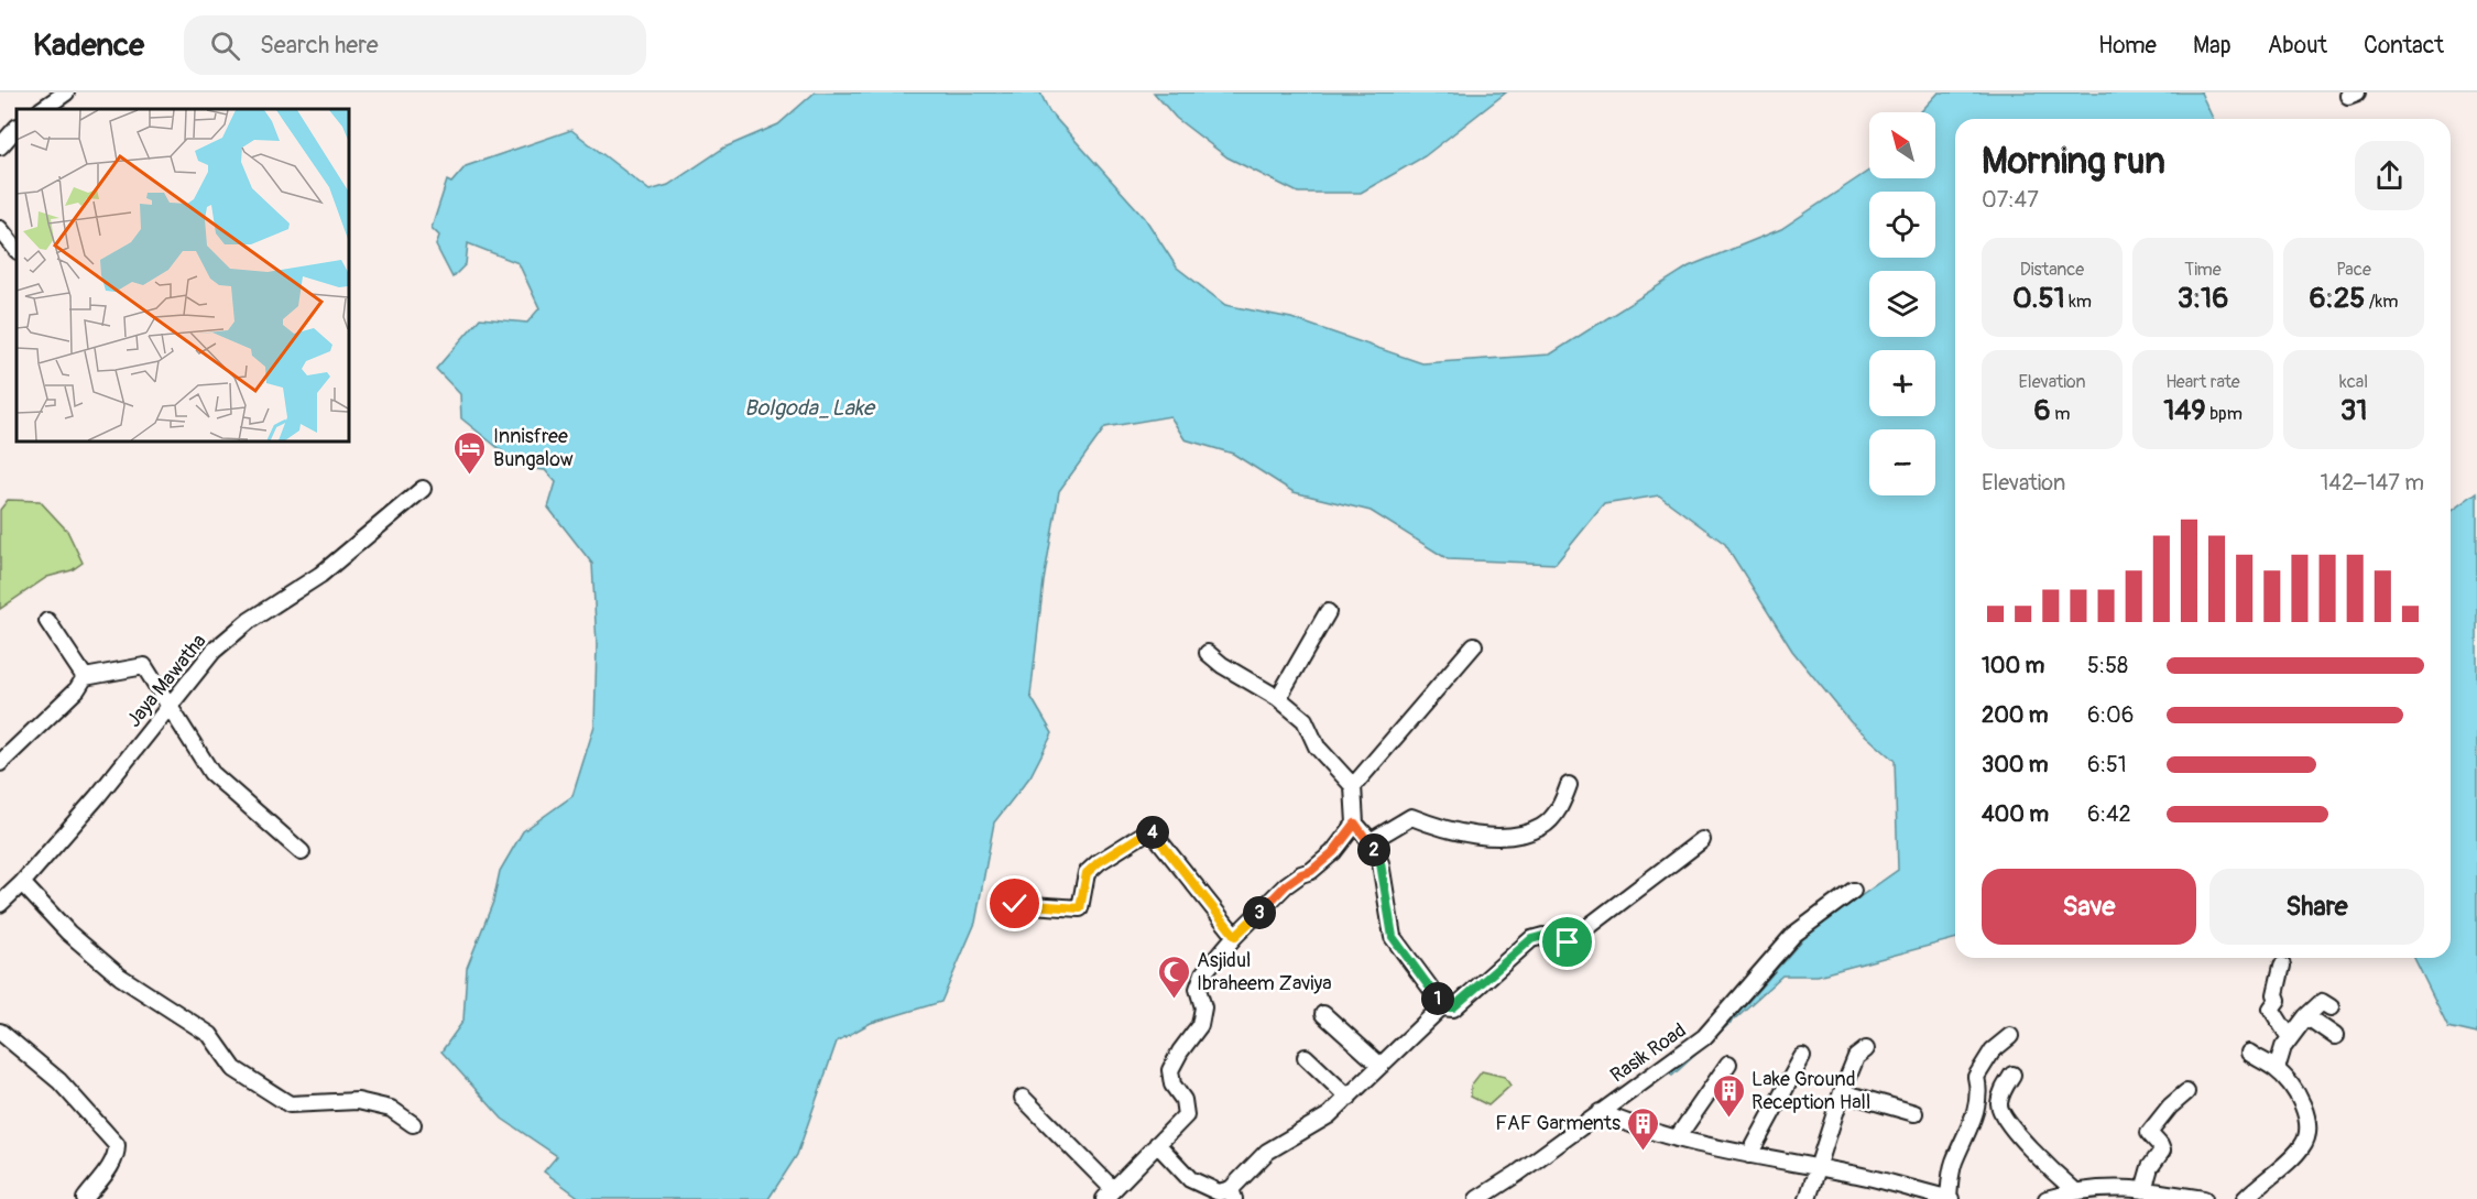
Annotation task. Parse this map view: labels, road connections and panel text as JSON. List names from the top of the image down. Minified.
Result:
{"streets":{"street":["Jaya Mawatha","Rasik Road"]},"water":["Bolgoda_Lake"],"places":{"hotel":["Innisfree Bungalow"],"mosque":["Asjidul Ibraheem Zaviya"],"building":["Lake Ground Reception Hall","FAF Garments"]},"north":"top left","page":{"header":"Kadence","search":"Search here","nav":["Home","Map","About","Contact"],"map_buttons":["+","−"],"heading":["Morning run","07:47"],"stats":[["Distance","0.51 km"],["Time","3:16"],["Pace","6:25 /km"],["Elevation","6 m"],["Heart rate","149 bpm"],["kcal","31"]],"chart":["Elevation","142–147 m"],"list":[{"name":"100 m","note":"5:58"},{"name":"200 m","note":"6:06"},{"name":"300 m","note":"6:51"},{"name":"400 m","note":"6:42"}],"pins":["4","2","3","1"],"buttons":["Save","Share"]}}
